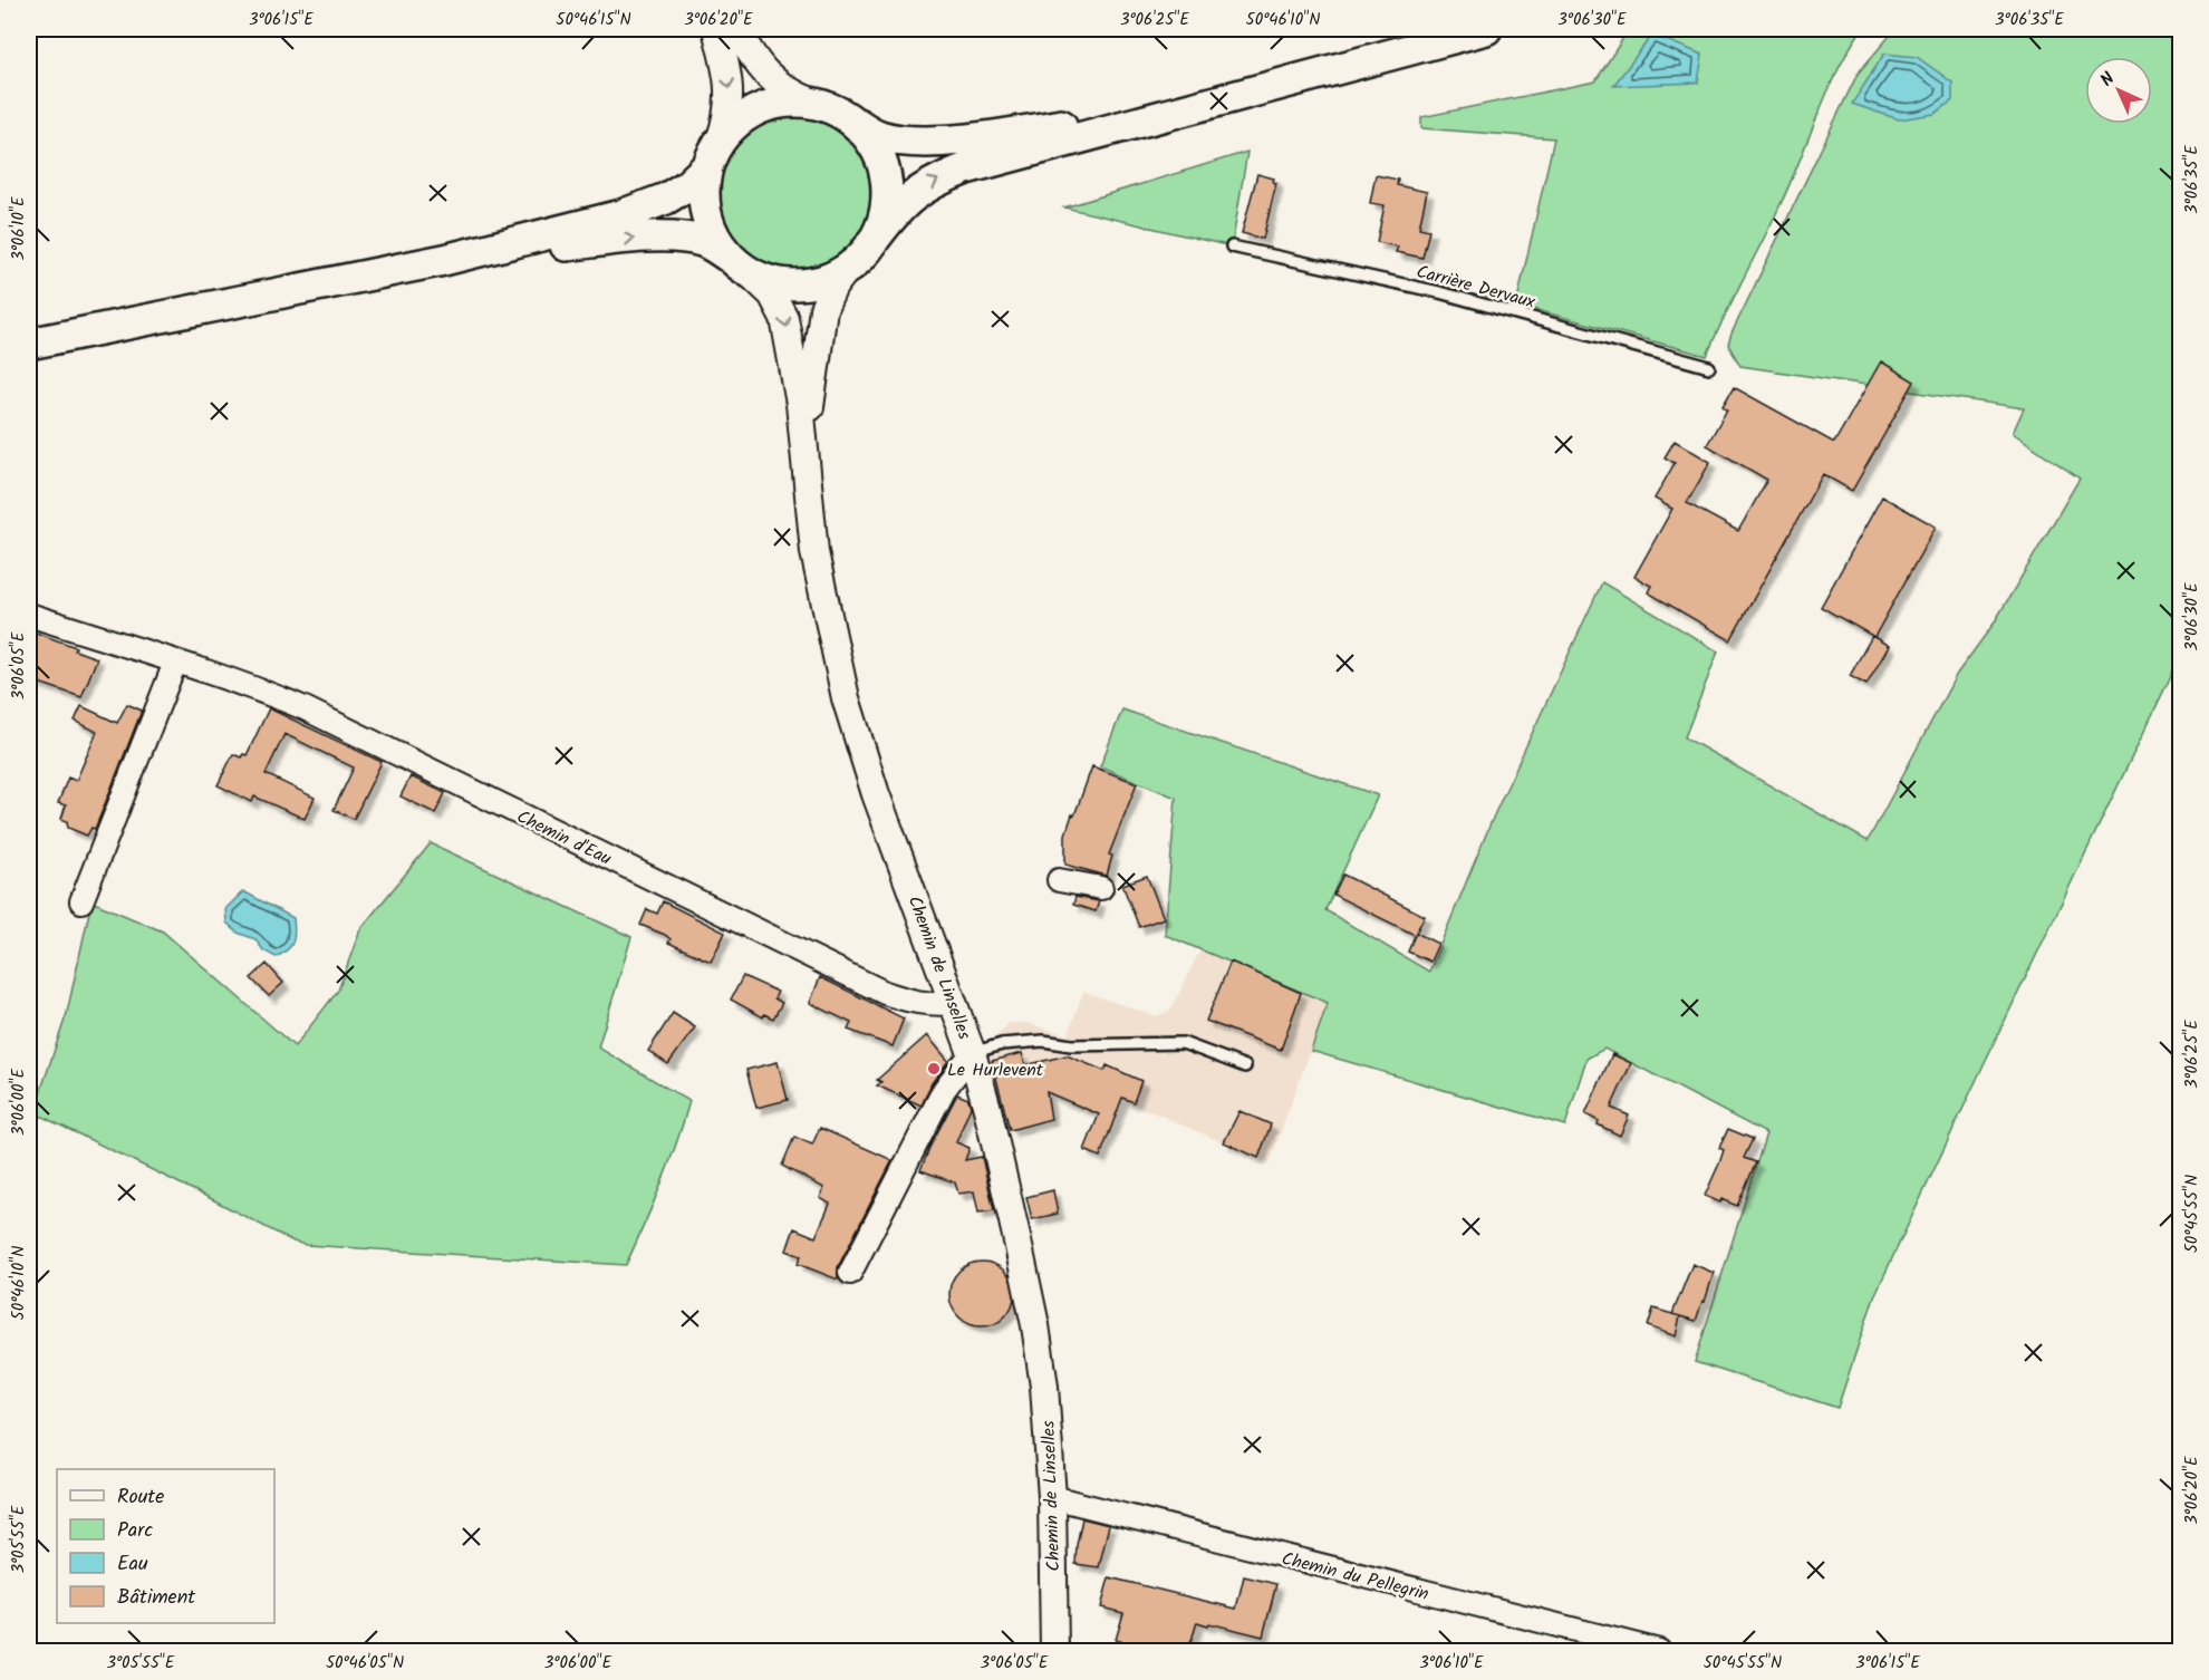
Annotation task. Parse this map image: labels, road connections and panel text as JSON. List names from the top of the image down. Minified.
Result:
{"streets":{"street":["Chemin d'Eau","Chemin de Linselles","Chemin du Pellegrin"],"lane":["Carrière Dervaux"]},"crossings":[["Chemin d'Eau","Chemin de Linselles"],["Chemin de Linselles","Chemin du Pellegrin"]],"places":["Le Hurlevent"],"legend":["Route","Parc","Eau","Bâtiment"],"north":"top left","coordinates":["3°06'15\"E","50°46'15\"N","3°06'20\"E","3°06'25\"E","50°46'10\"N","3°06'30\"E","3°06'35\"E","3°06'10\"E","3°06'05\"E","3°06'00\"E","50°45'55\"N","3°05'55\"E","50°46'05\"N"]}
